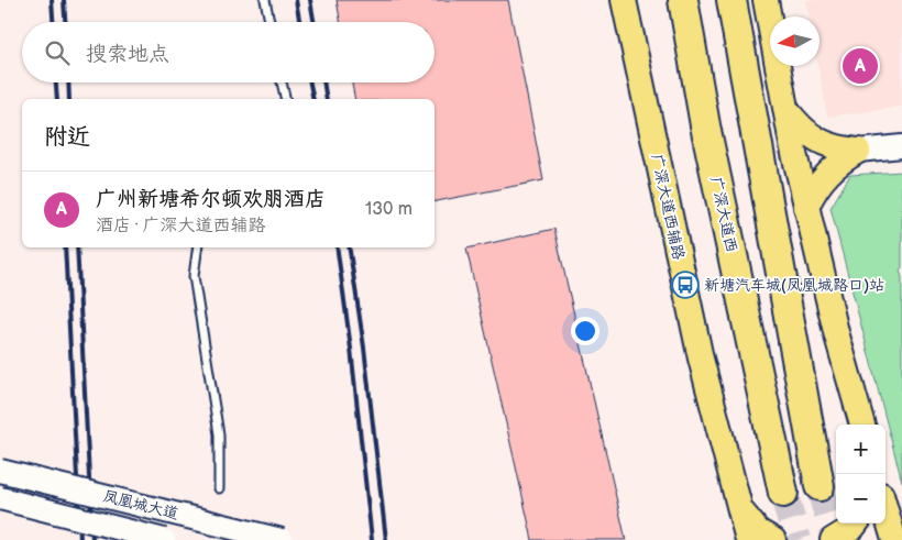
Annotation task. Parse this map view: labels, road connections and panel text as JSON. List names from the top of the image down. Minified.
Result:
{"streets":{"highway":["广深大道西"],"main road":["广深大道西辅路","凤凰城大道"]},"places":{"bus stop":["新塘汽车城(凤凰城路口)站"]},"north":"left","page":{"search":"搜索地点","pins":"A","heading":"附近","list":[{"mark":"A","name":"广州新塘希尔顿欢朋酒店","note":"酒店 · 广深大道西辅路","value":"130 m"}],"map_buttons":["+","−"]}}
